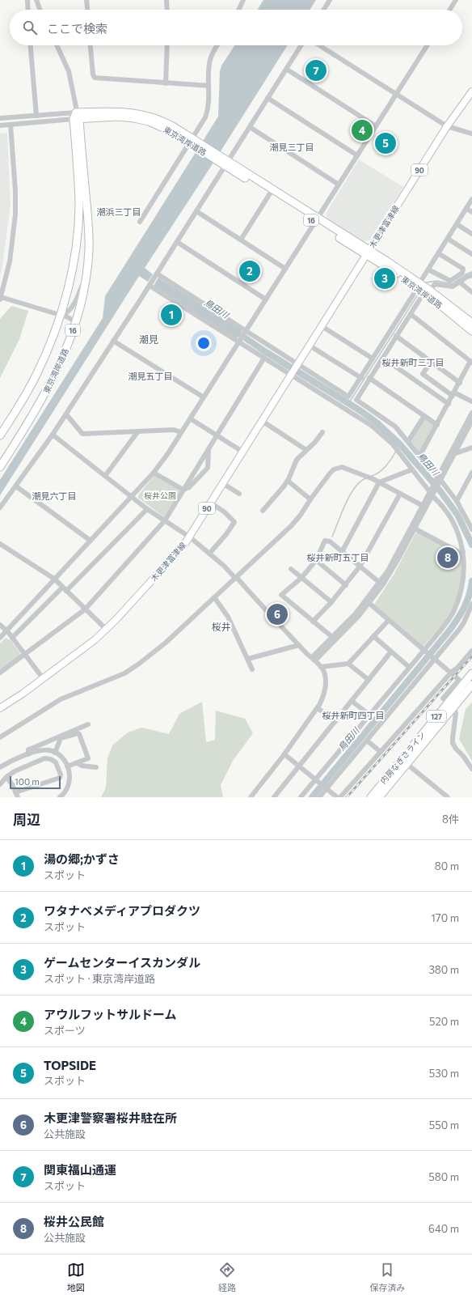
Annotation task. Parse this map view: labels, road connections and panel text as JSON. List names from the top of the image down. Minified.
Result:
{"streets":{"highway":["東京湾岸道路","16","127","内房なぎさライン"],"main road":["90","木更津富津線"]},"crossings":[["東京湾岸道路","木更津富津線"],["90","木更津富津線"]],"districts":["潮見三丁目","潮浜三丁目","潮見","桜井新町三丁目","潮見五丁目","潮見六丁目","桜井新町五丁目","桜井","桜井新町四丁目"],"water":["鳥田川"],"parks":["桜井公園"],"scale_bar":"100 m","page":{"search":"ここで検索","pins":["7","4","5","2","3","1","8","6"],"scale":"100 m","heading":["周辺","8件"],"list":[{"mark":"1","name":"湯の郷;かずさ","note":"スポット","value":"80 m"},{"mark":"2","name":"ワタナベメディアプロダクツ","note":"スポット","value":"170 m"},{"mark":"3","name":"ゲームセンターイスカンダル","note":"スポット · 東京湾岸道路","value":"380 m"},{"mark":"4","name":"アウルフットサルドーム","note":"スポーツ","value":"520 m"},{"mark":"5","name":"TOPSIDE","note":"スポット","value":"530 m"},{"mark":"6","name":"木更津警察署桜井駐在所","note":"公共施設","value":"550 m"},{"mark":"7","name":"関東福山通運","note":"スポット","value":"580 m"},{"mark":"8","name":"桜井公民館","note":"公共施設","value":"640 m"}],"nav":["地図","経路","保存済み"]}}
